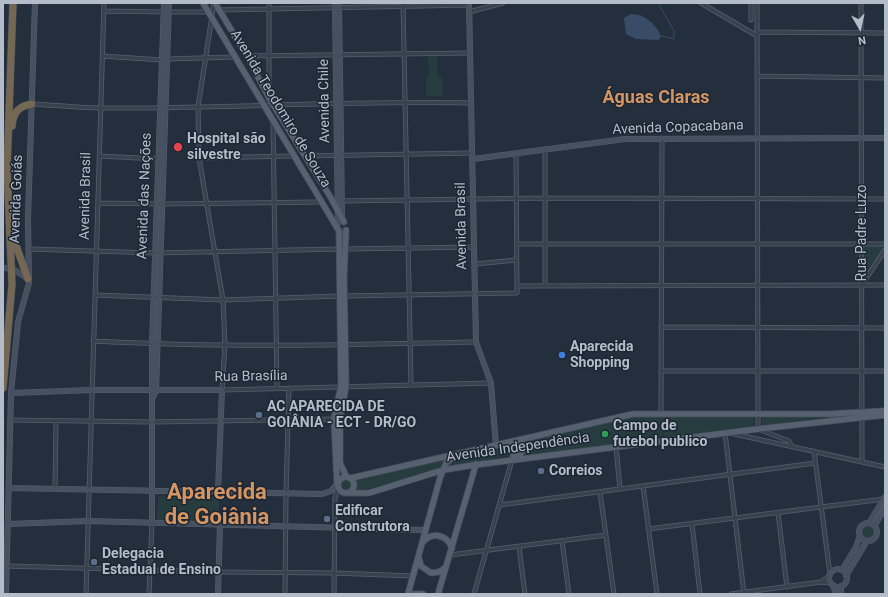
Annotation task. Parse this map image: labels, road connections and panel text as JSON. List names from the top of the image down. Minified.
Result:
{"streets":{"main road":["Avenida Chile","Avenida Teodomiro de Souza","Avenida Independência"],"street":["Avenida Copacabana","Avenida Brasil","Avenida das Nações","Avenida Goiás","Rua Padre Luzo","Rua Brasília"]},"crossings":[["Avenida Chile","Avenida Teodomiro de Souza"],["Avenida Chile","Rua Brasília"],["Avenida Copacabana","Avenida Brasil"],["Avenida Copacabana","Rua Padre Luzo"],["Avenida Brasil","Rua Brasília"],["Avenida Brasil","Avenida Independência"],["Avenida das Nações","Rua Brasília"],["Avenida Goiás","Rua Brasília"],["Rua Padre Luzo","Avenida Independência"]],"districts":["Águas Claras","Aparecida de Goiânia"],"places":["Hospital são silvestre","Aparecida Shopping","AC APARECIDA DE GOIÂNIA - ECT - DR/GO","Campo de futebol publico","Correios","Edificar Construtora","Delegacia Estadual de Ensino"],"north":"bottom"}
